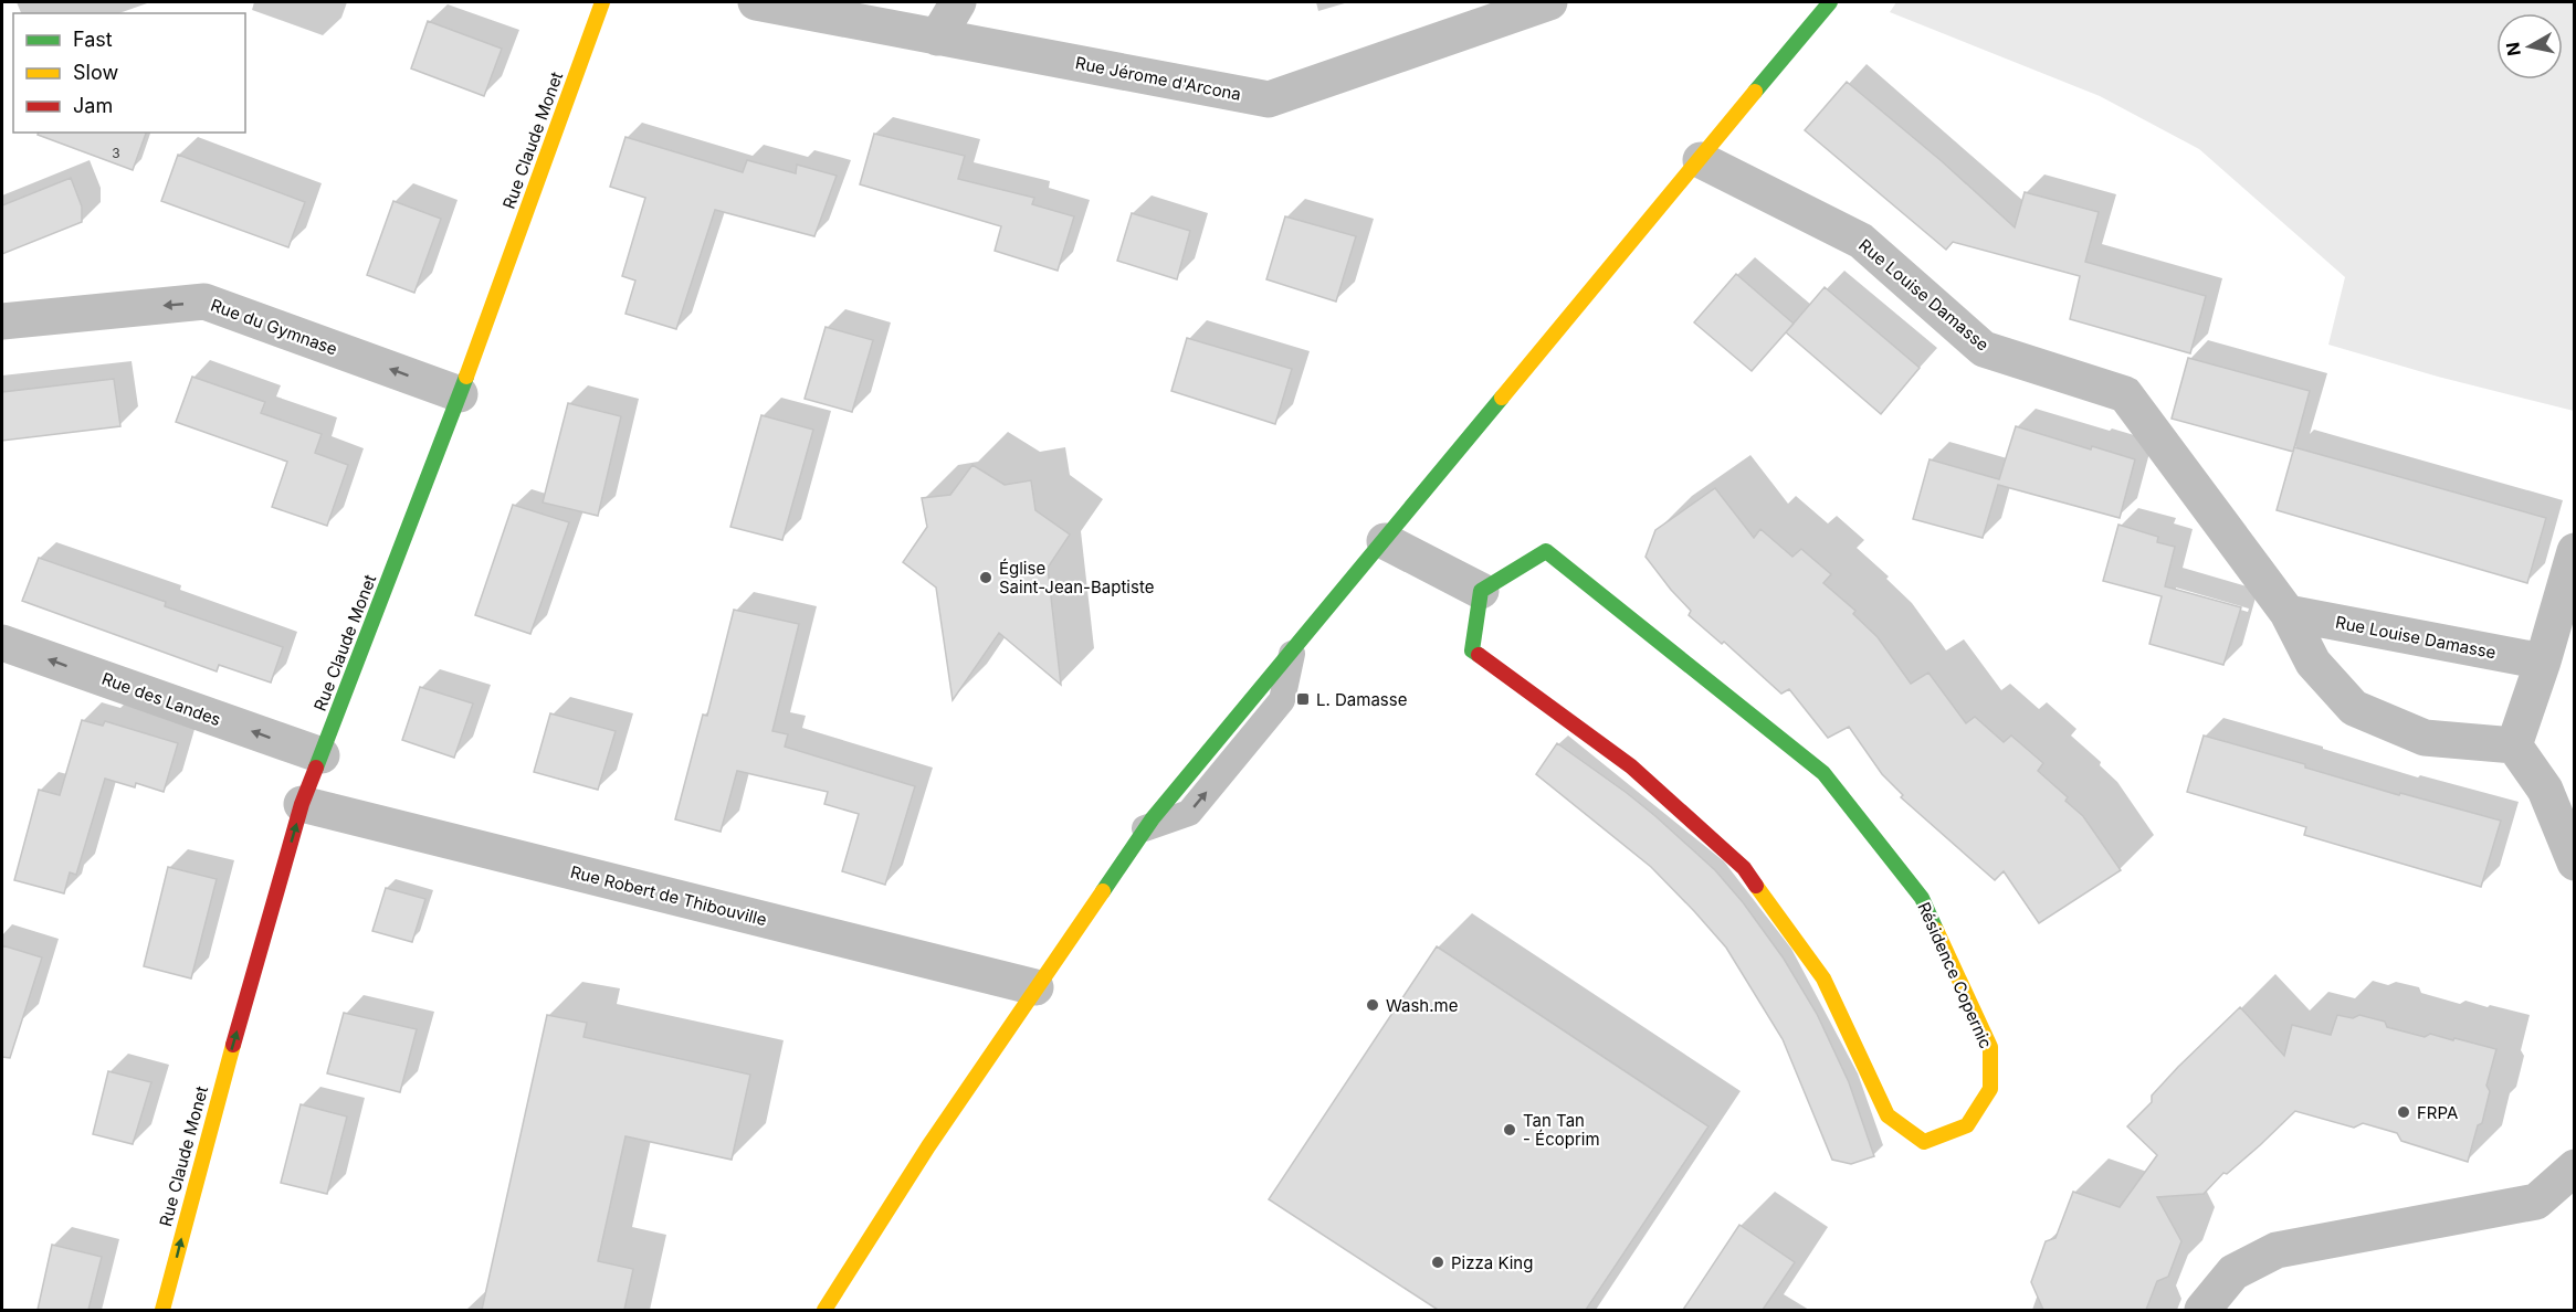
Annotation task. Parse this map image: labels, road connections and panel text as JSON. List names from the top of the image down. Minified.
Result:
{"streets":{"street":["Rue Jérome d'Arcona","Rue Claude Monet","Rue Louise Damasse","Rue du Gymnase","Rue des Landes","Rue Robert de Thibouville","Résidence Copernic"]},"crossings":[["Rue Claude Monet","Rue du Gymnase"],["Rue Claude Monet","Rue des Landes"],["Rue Claude Monet","Rue Robert de Thibouville"]],"one_way":["Rue Claude Monet","Rue du Gymnase","Rue des Landes"],"places":{"other":["Église Saint-Jean-Baptiste","Wash.me","FRPA","Tan Tan - Écoprim","Pizza King"],"transit":["L. Damasse"]},"house_numbers":["3"],"legend":["Fast","Slow","Jam"],"north":"left"}
